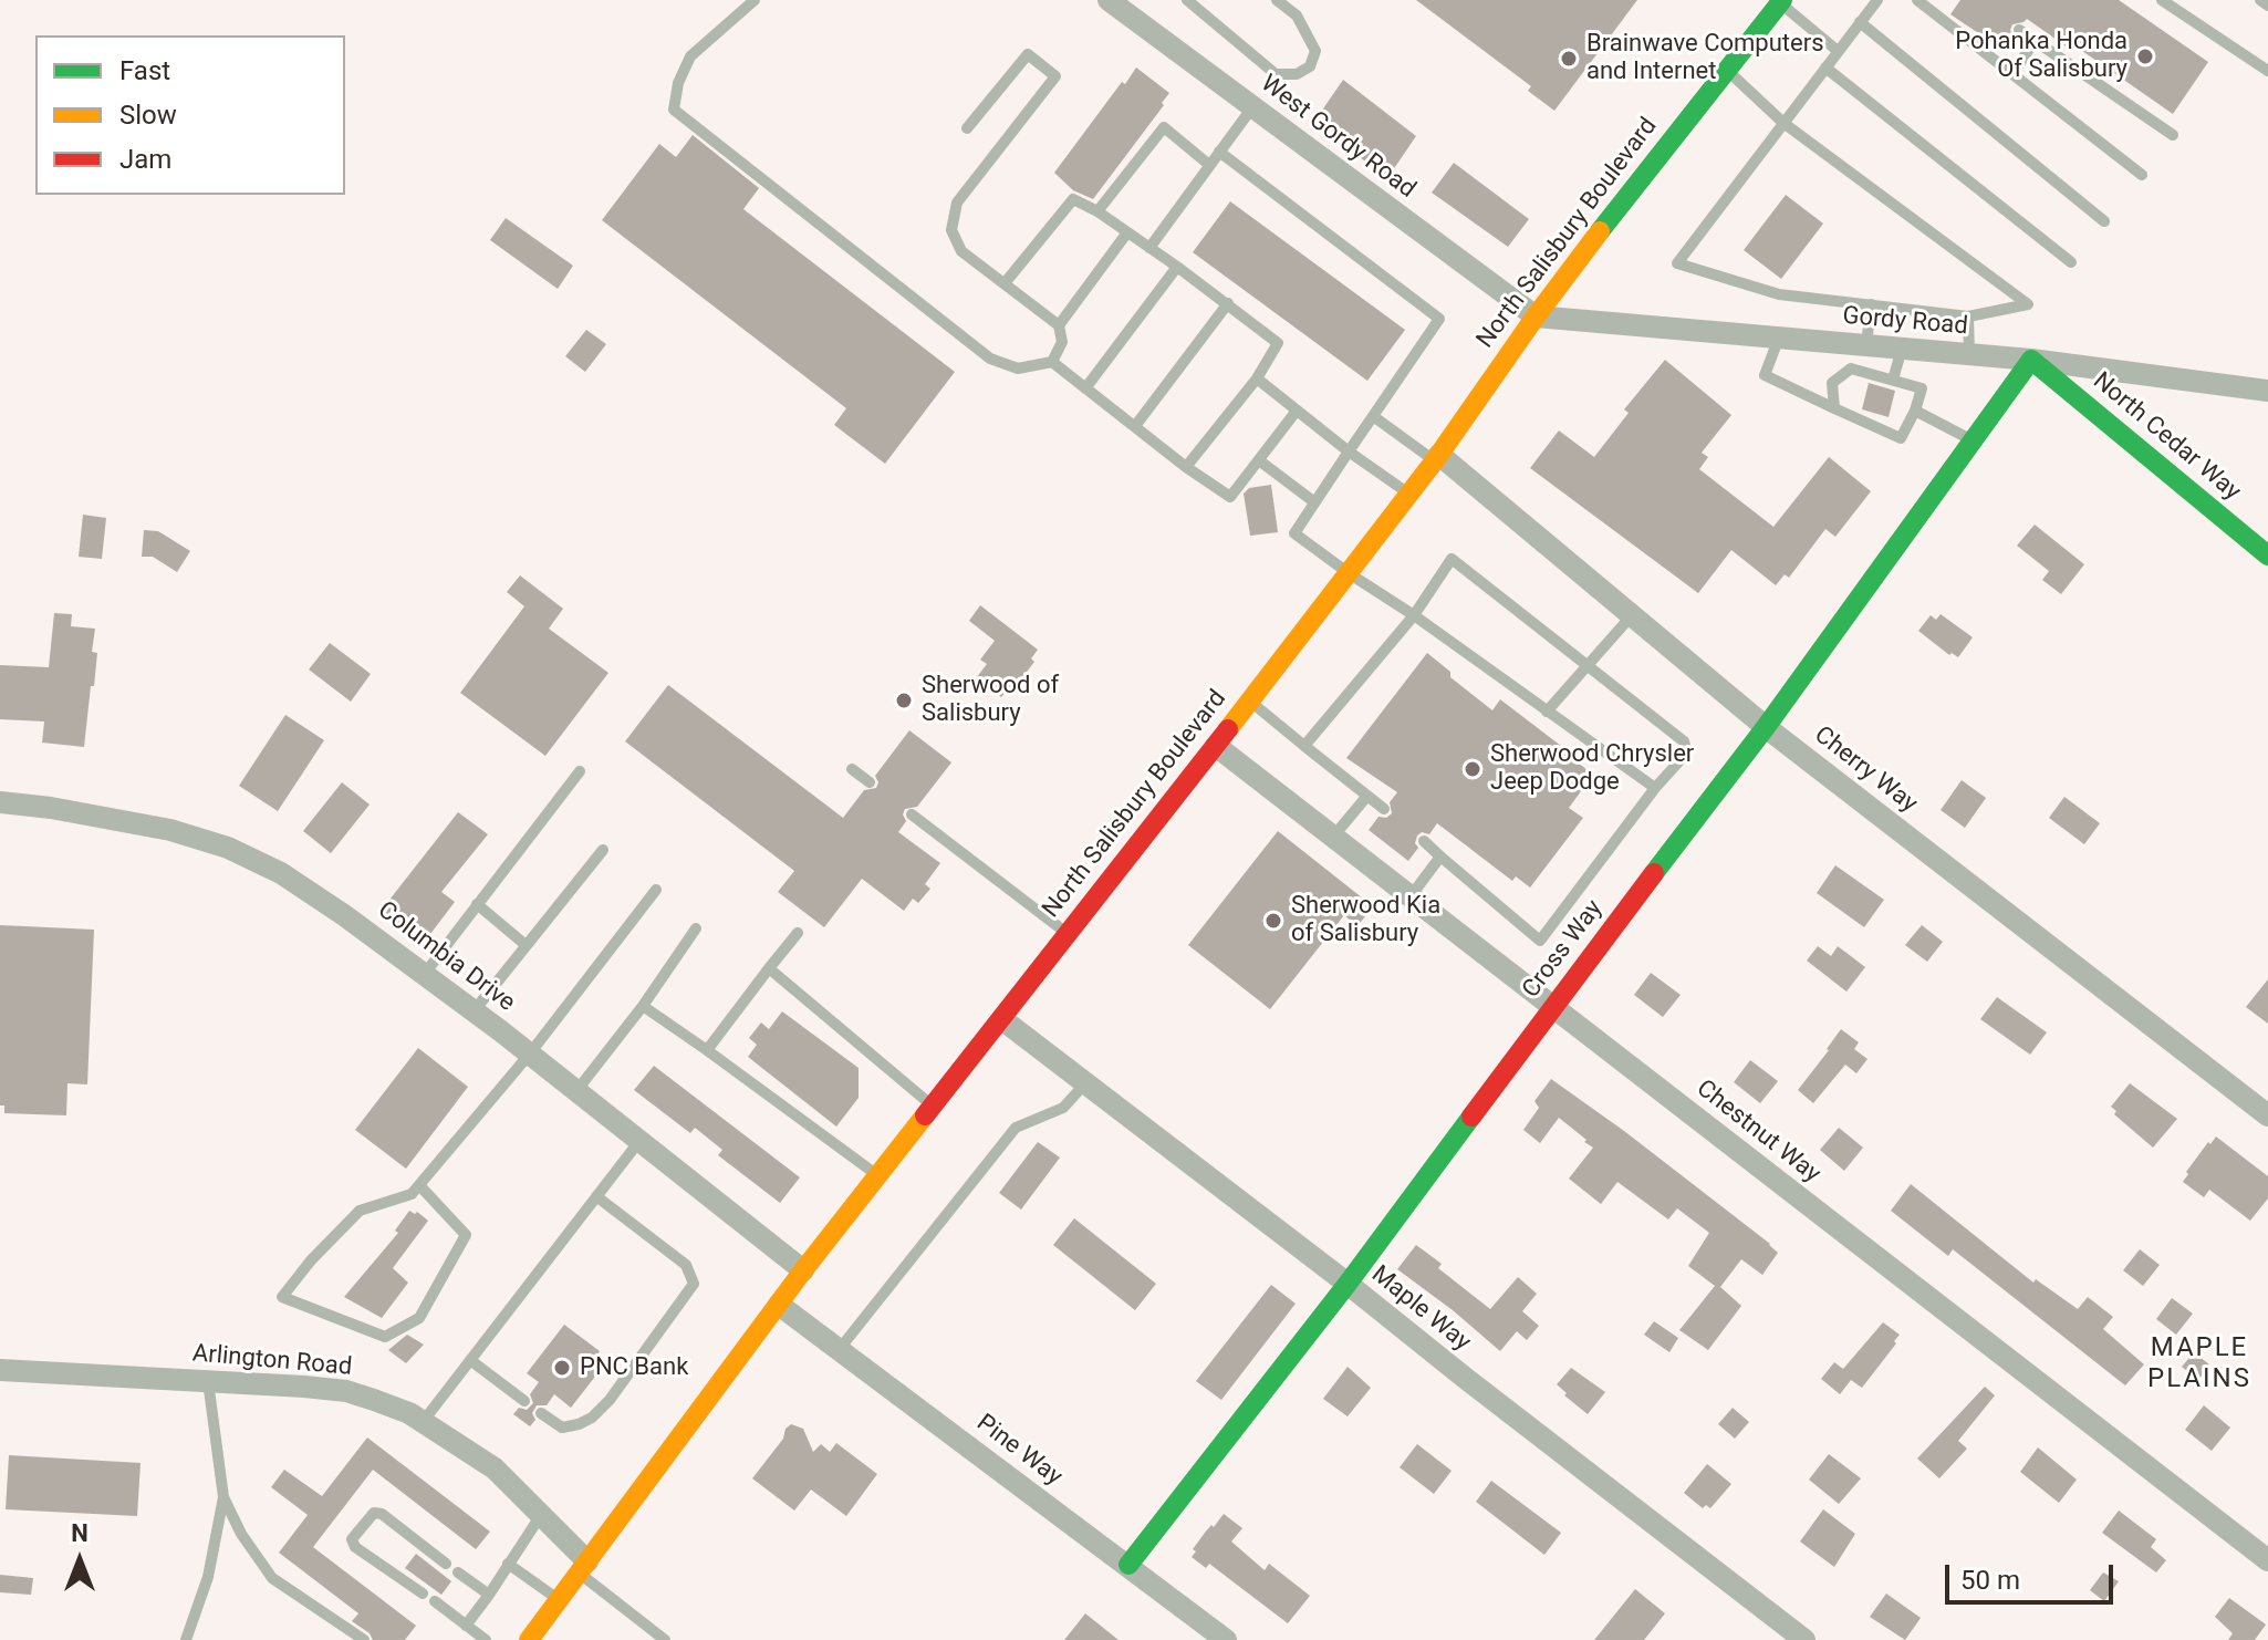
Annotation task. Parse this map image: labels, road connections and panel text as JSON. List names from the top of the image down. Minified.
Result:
{"streets":{"main road":["North Salisbury Boulevard","North Cedar Way","Cross Way"],"street":["West Gordy Road","Gordy Road","Cherry Way","Columbia Drive","Chestnut Way","Maple Way","Arlington Road","Pine Way"]},"crossings":[["West Gordy Road","North Salisbury Boulevard"],["West Gordy Road","Gordy Road"],["North Salisbury Boulevard","Gordy Road"],["North Salisbury Boulevard","Cherry Way"],["North Salisbury Boulevard","Columbia Drive"],["North Salisbury Boulevard","Chestnut Way"],["North Salisbury Boulevard","Maple Way"],["North Salisbury Boulevard","Arlington Road"],["North Salisbury Boulevard","Pine Way"],["Gordy Road","North Cedar Way"],["Gordy Road","Cross Way"],["North Cedar Way","Cross Way"],["Cherry Way","Cross Way"],["Cross Way","Chestnut Way"],["Cross Way","Maple Way"],["Cross Way","Pine Way"]],"districts":["MAPLE PLAINS"],"places":["Pohanka Honda Of Salisbury","Brainwave Computers and Internet","Sherwood of Salisbury","Sherwood Chrysler Jeep Dodge","Sherwood Kia of Salisbury","PNC Bank"],"legend":["Fast","Slow","Jam"],"scale_bar":"50 m","north":"top"}
